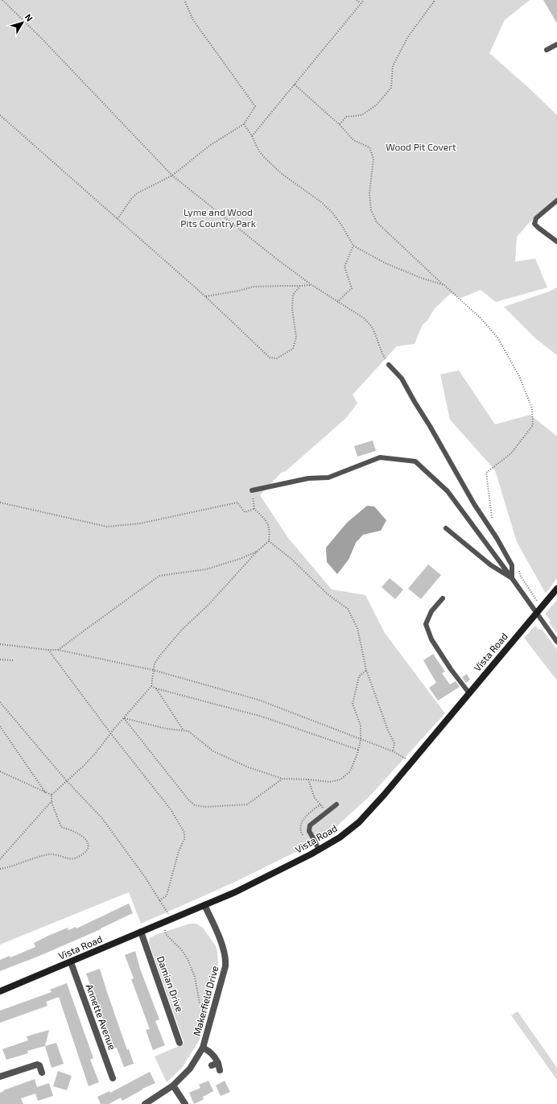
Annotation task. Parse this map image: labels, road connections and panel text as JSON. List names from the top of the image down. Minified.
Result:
{"streets":{"main road":["Vista Road"],"street":["Damian Drive","Makerfield Drive","Annette Avenue"]},"crossings":[["Vista Road","Damian Drive"],["Vista Road","Makerfield Drive"],["Vista Road","Annette Avenue"]],"parks":["Wood Pit Covert","Lyme and Wood Pits Country Park"],"north":"top right"}
